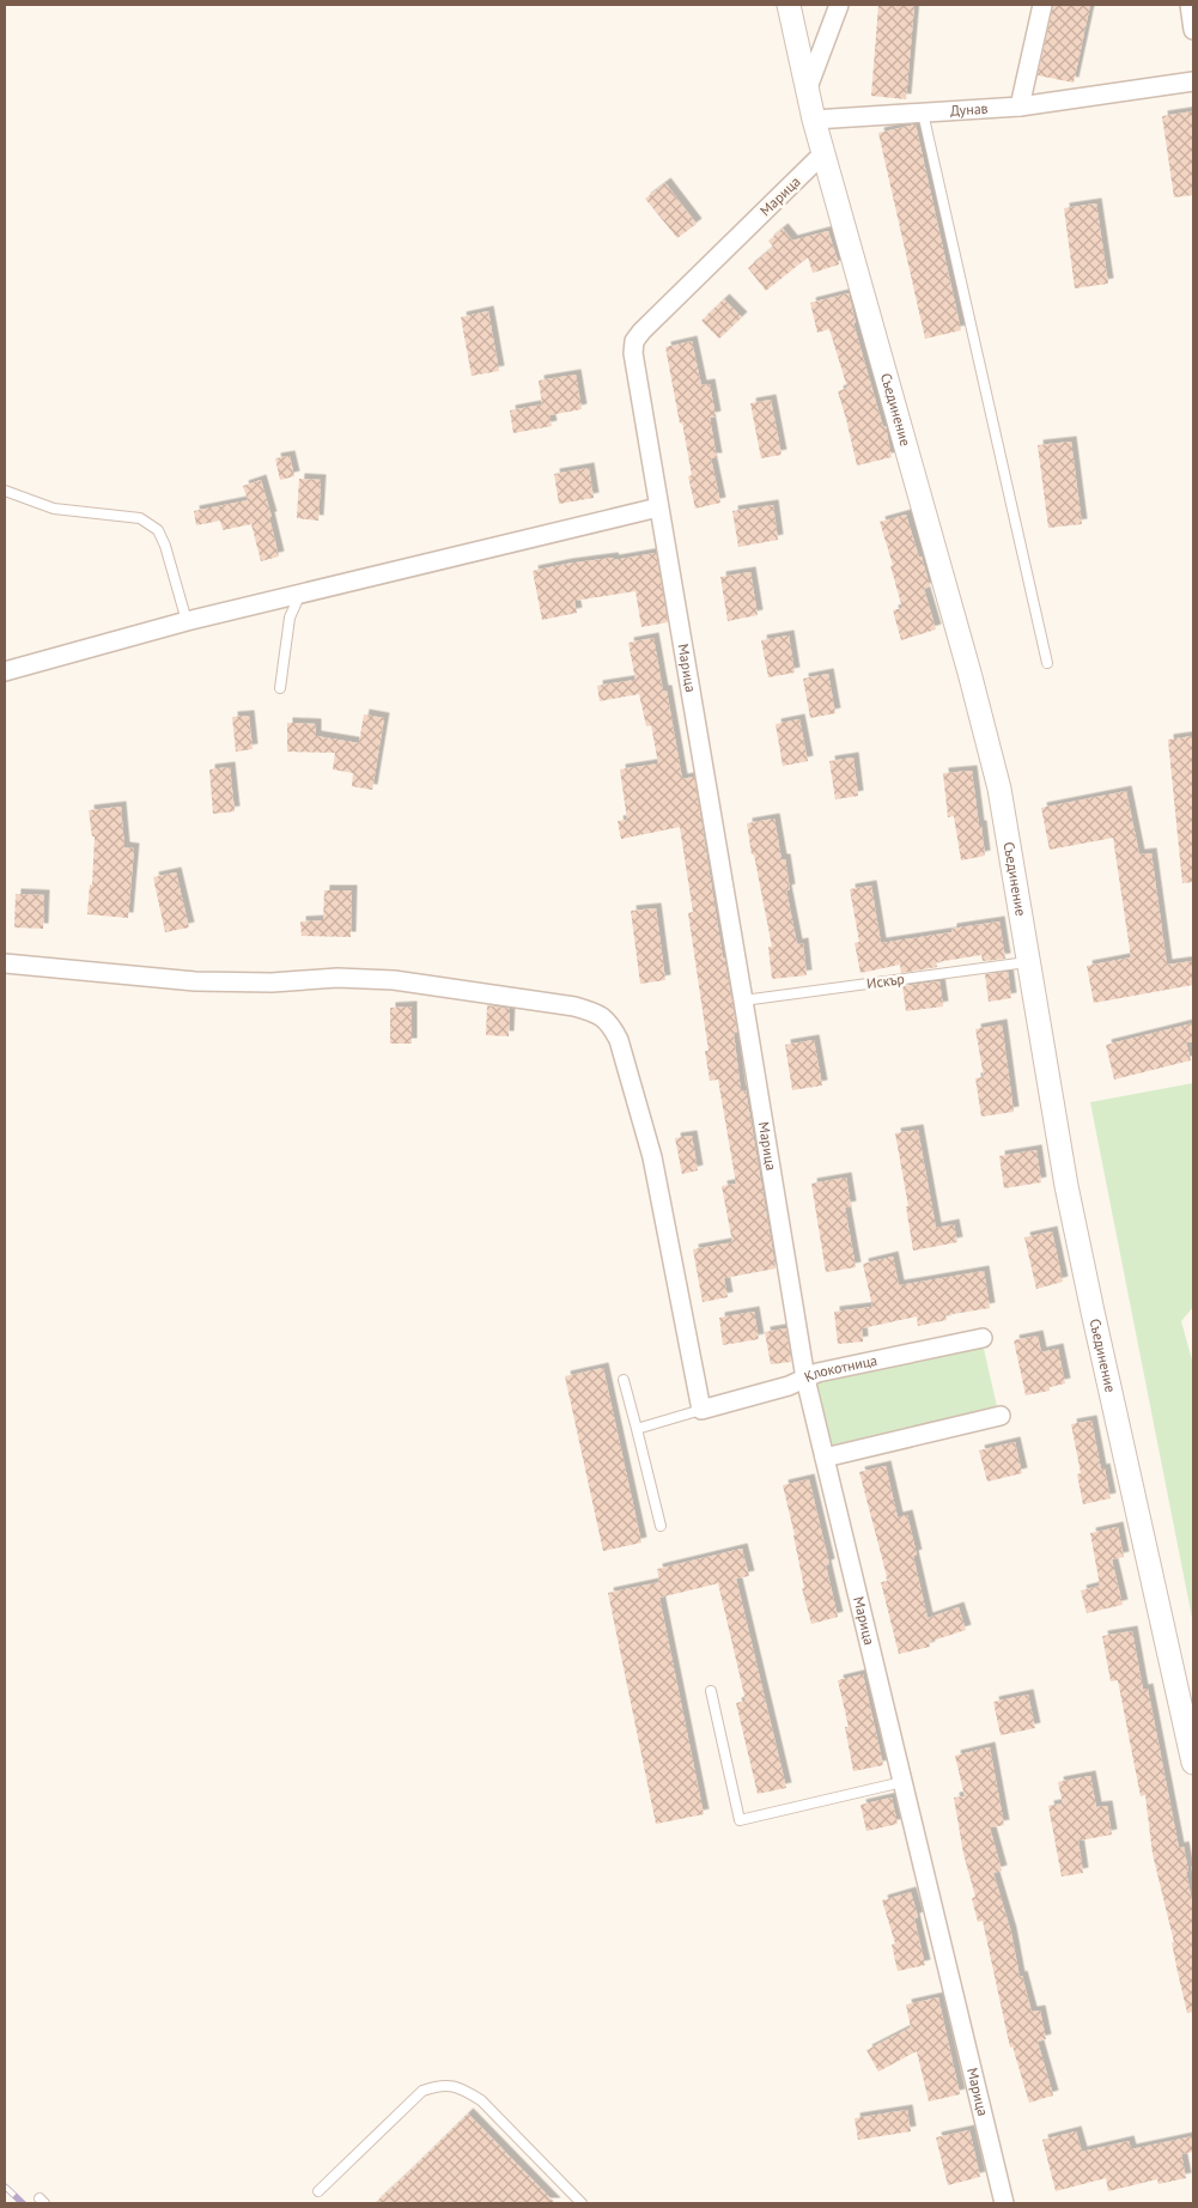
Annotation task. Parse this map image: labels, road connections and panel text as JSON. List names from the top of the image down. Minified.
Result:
{"streets":{"street":["Дунав","Марица","Съединение","Клокотница"],"lane":["Искър"]},"crossings":[["Дунав","Съединение"],["Марица","Съединение"],["Марица","Искър"],["Марица","Клокотница"],["Съединение","Искър"]]}
